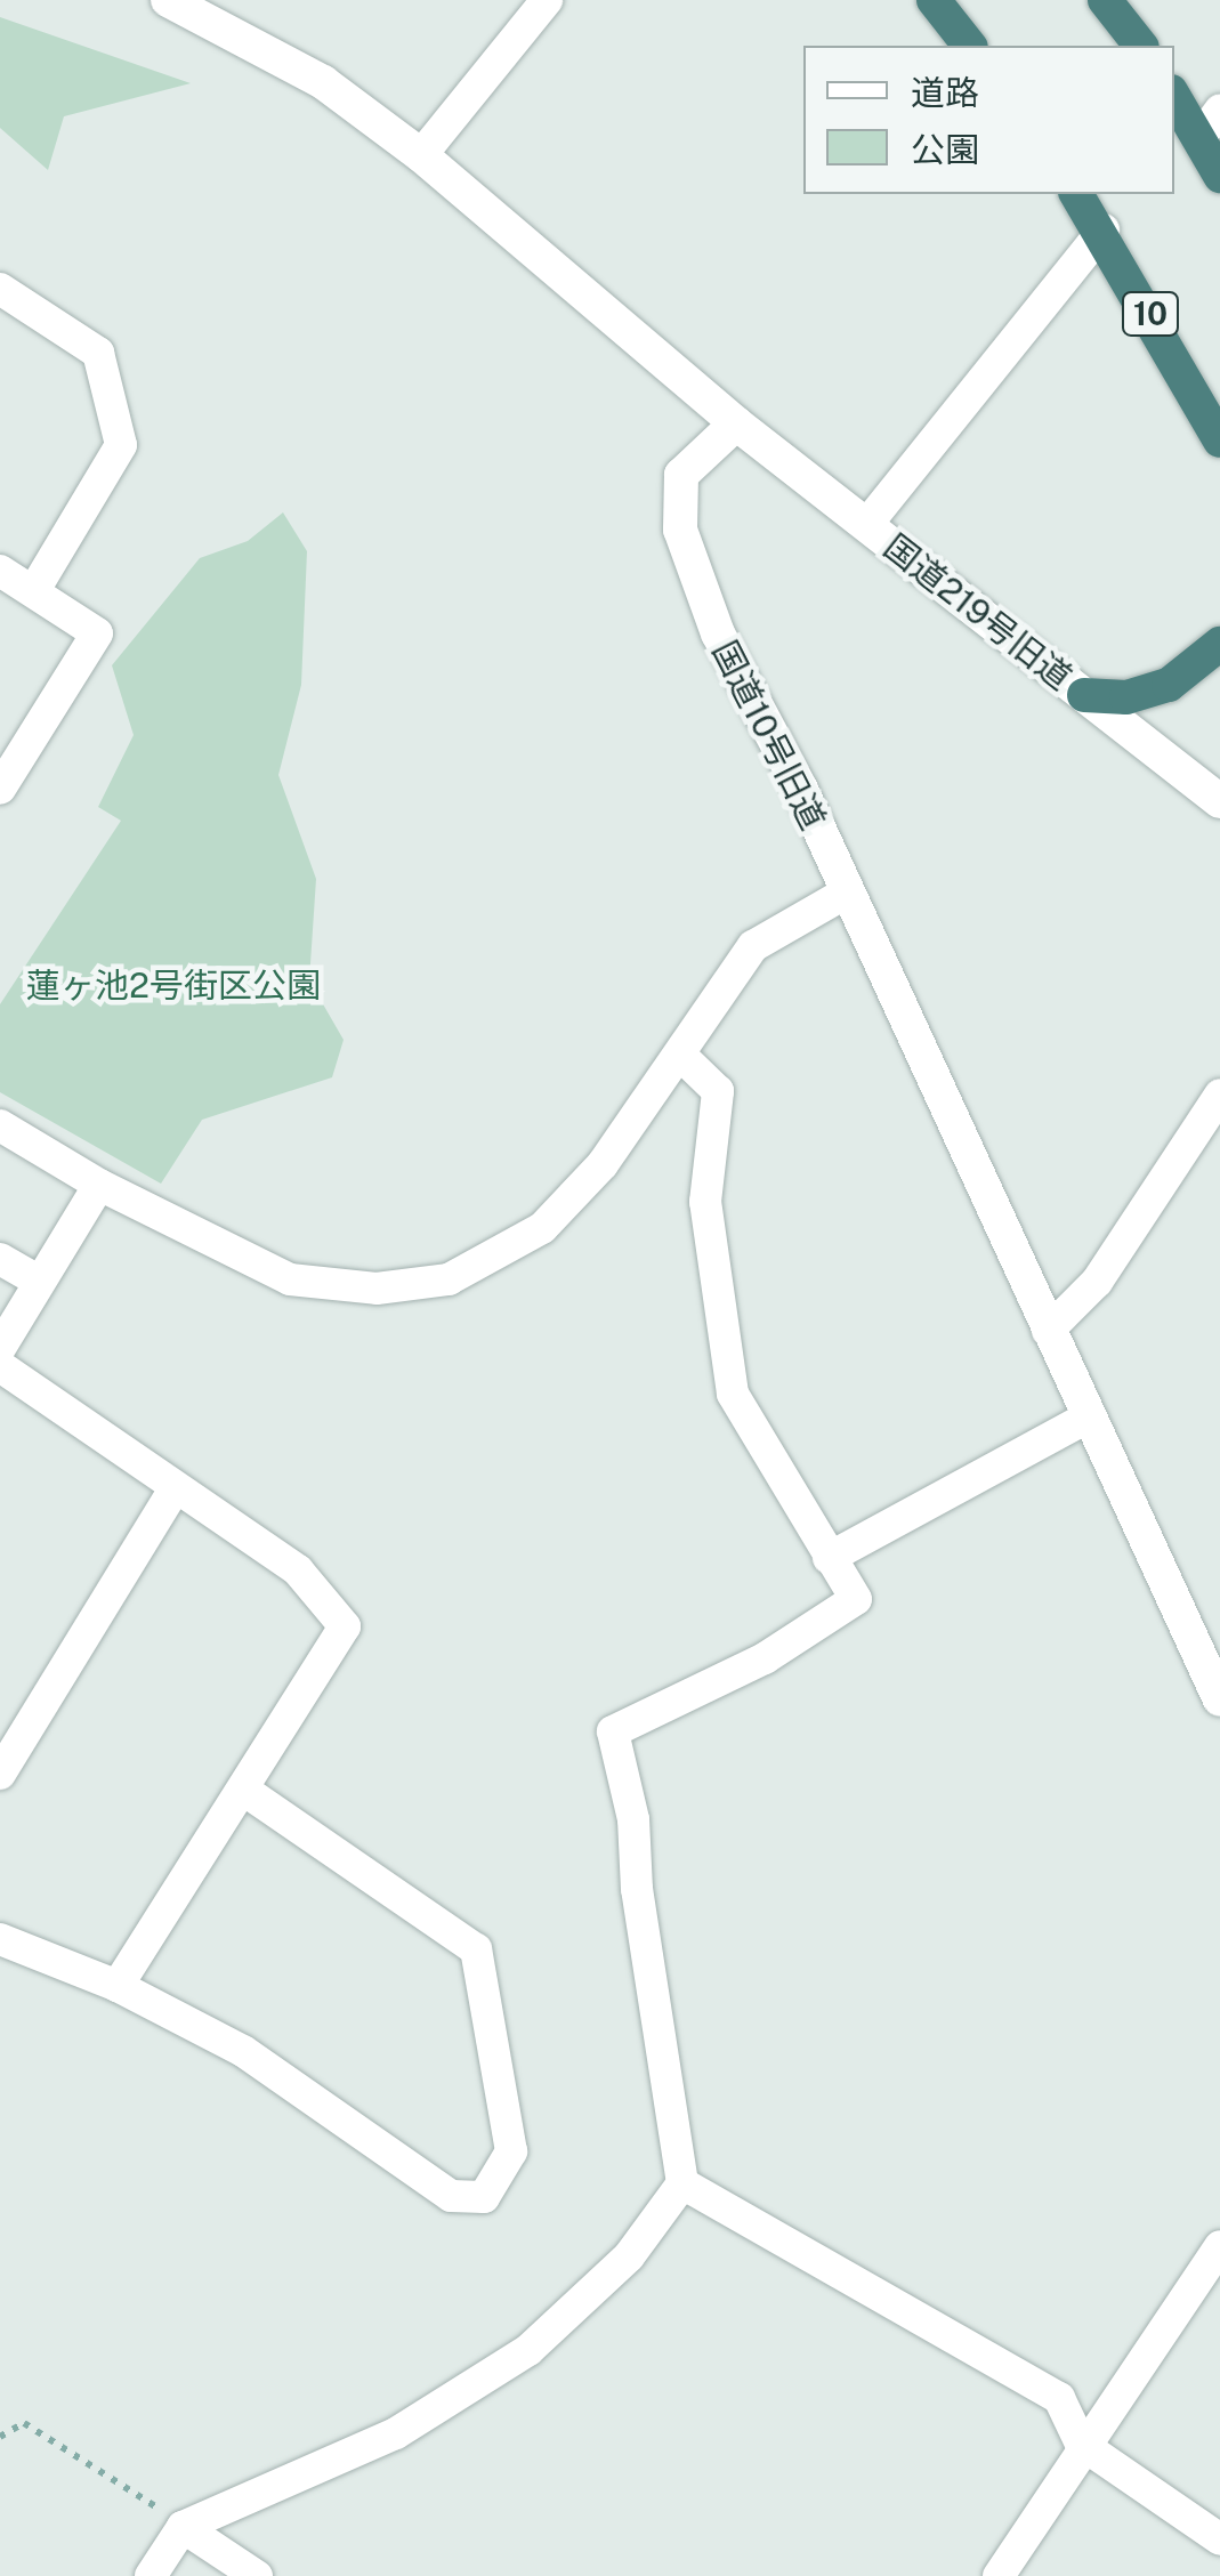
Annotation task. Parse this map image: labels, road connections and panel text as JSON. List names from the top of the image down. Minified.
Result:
{"streets":{"highway":["10"],"street":["国道219号旧道","国道10号旧道"]},"crossings":[["国道219号旧道","国道10号旧道"]],"parks":["蓮ヶ池2号街区公園"],"legend":["道路","公園"]}
